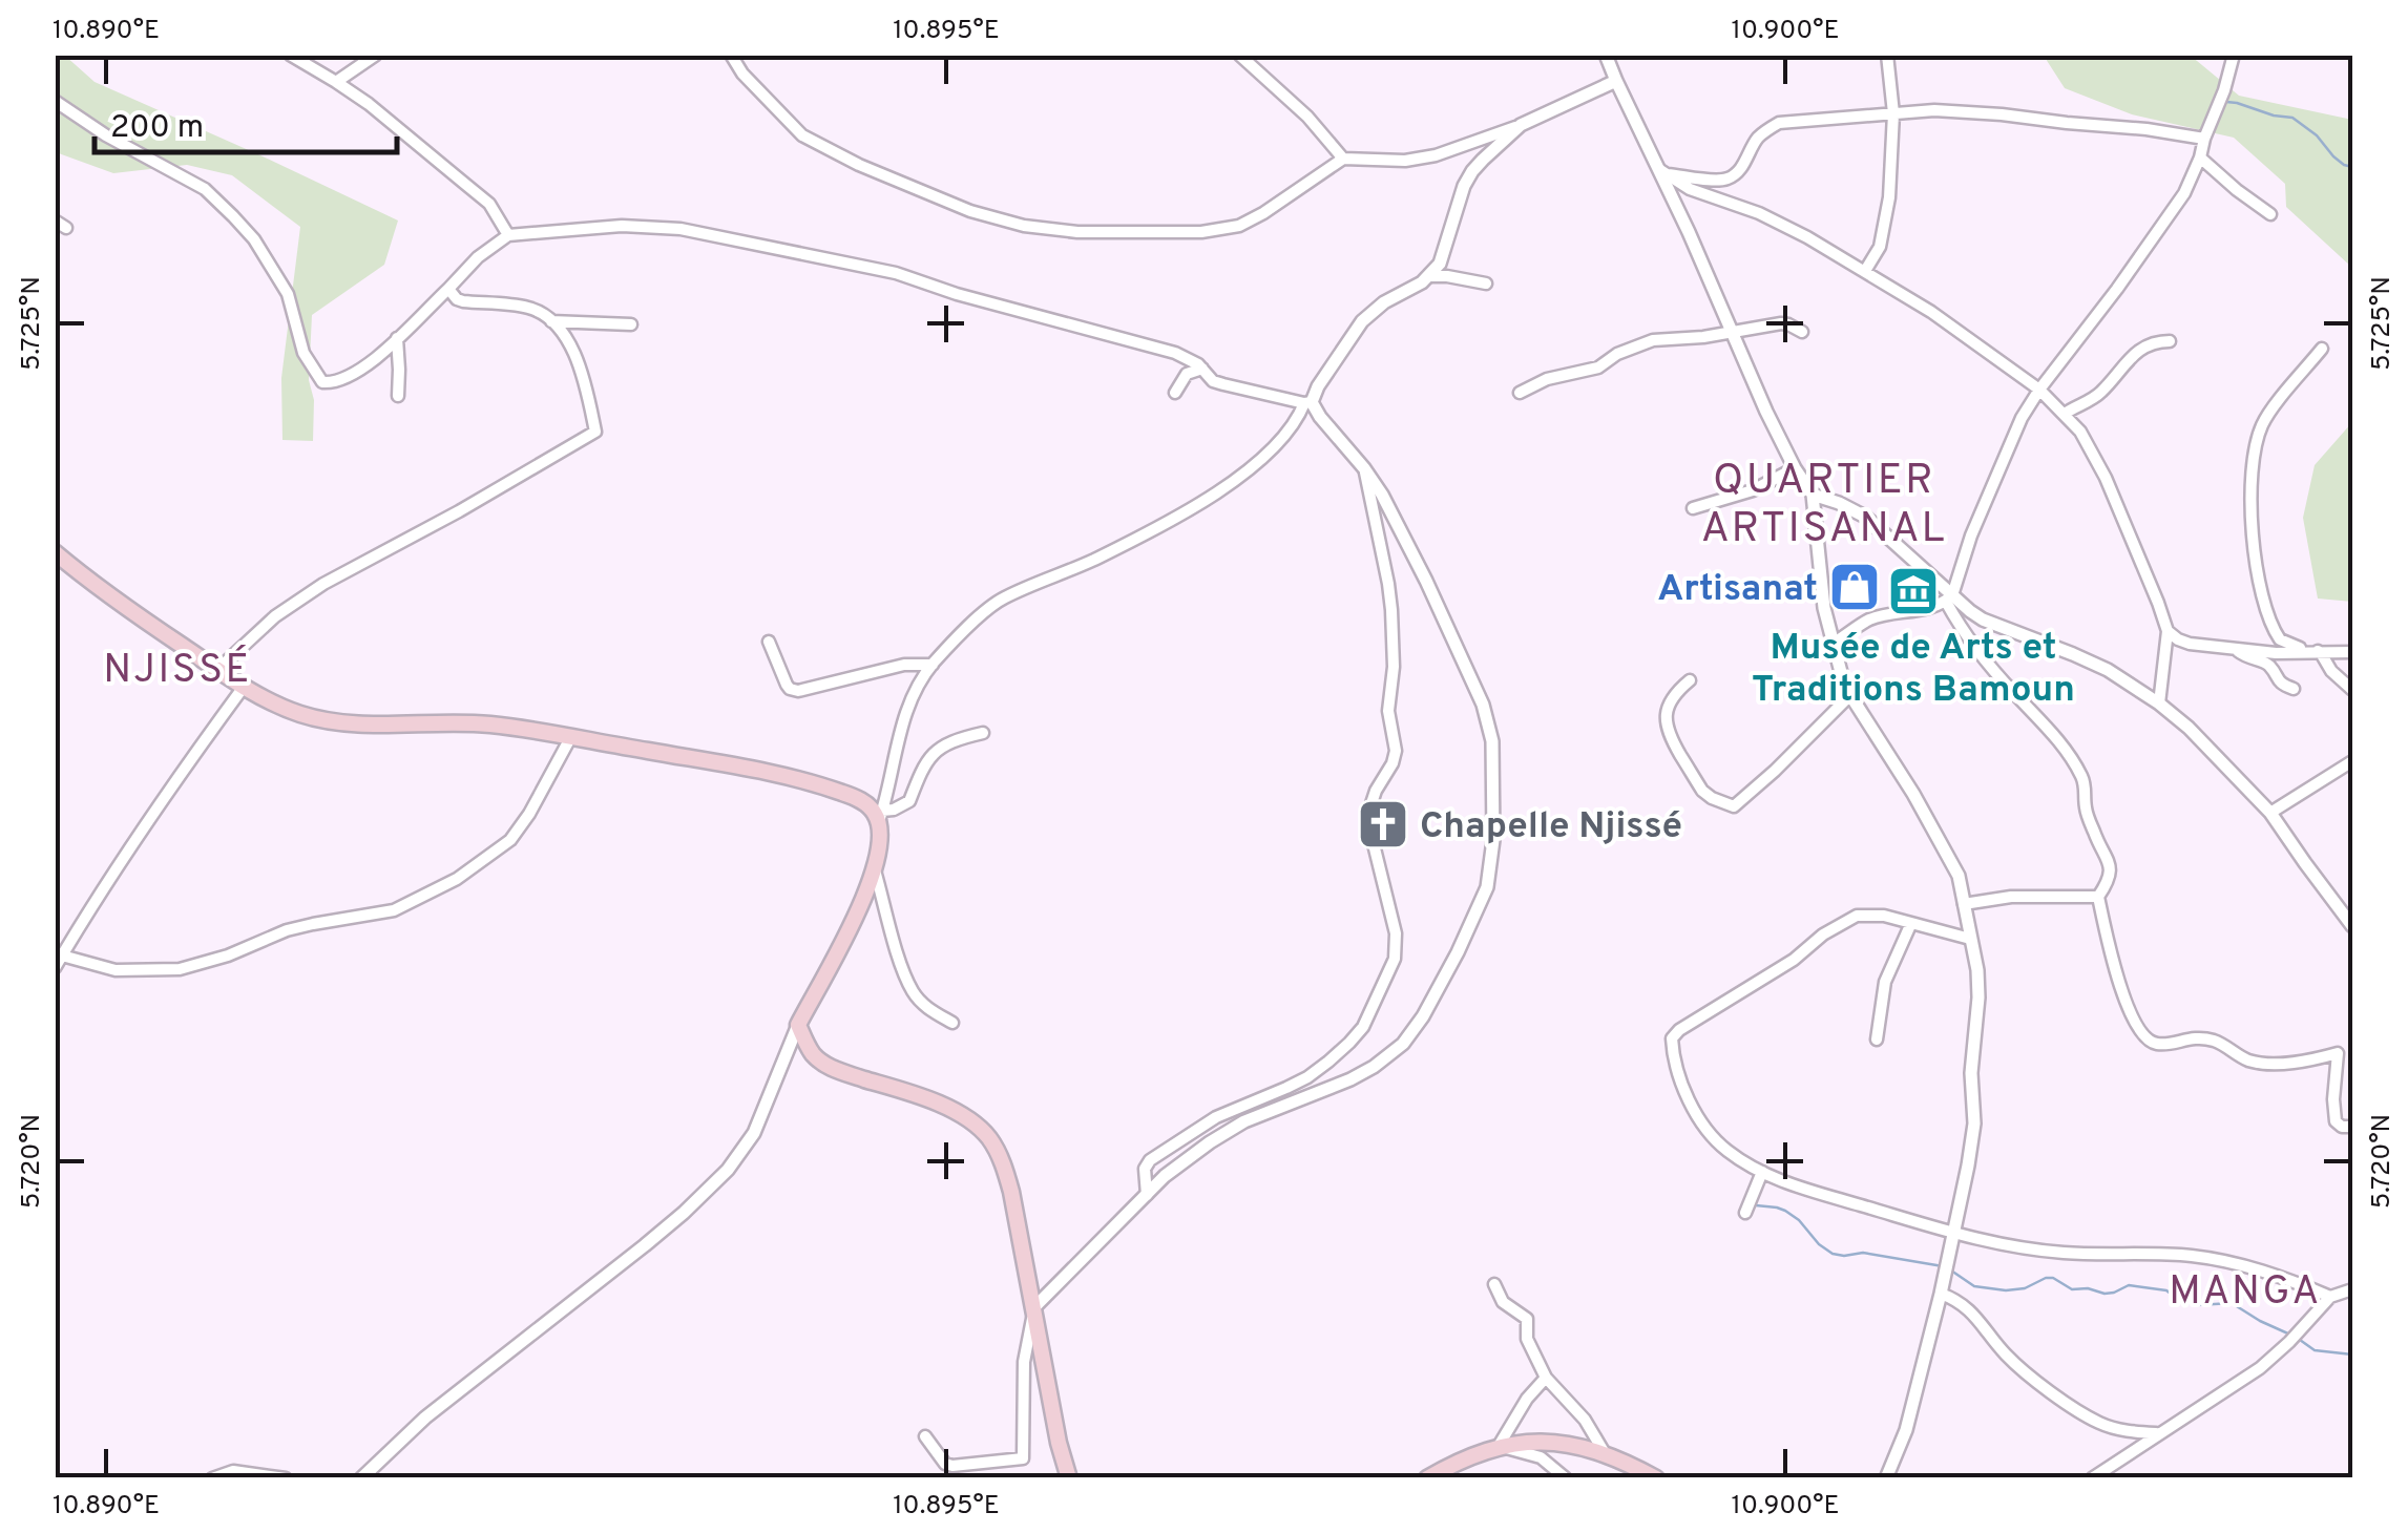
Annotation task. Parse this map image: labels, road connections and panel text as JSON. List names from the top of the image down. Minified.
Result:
{"districts":["QUARTIER ARTISANAL","NJISSÉ","MANGA"],"places":{"shop":["Artisanat"],"museum":["Musée de Arts et Traditions Bamoun"],"church":["Chapelle Njissé"]},"scale_bar":"200 m","coordinates":["10.890°E","10.895°E","10.900°E","5.725°N","5.720°N"]}
